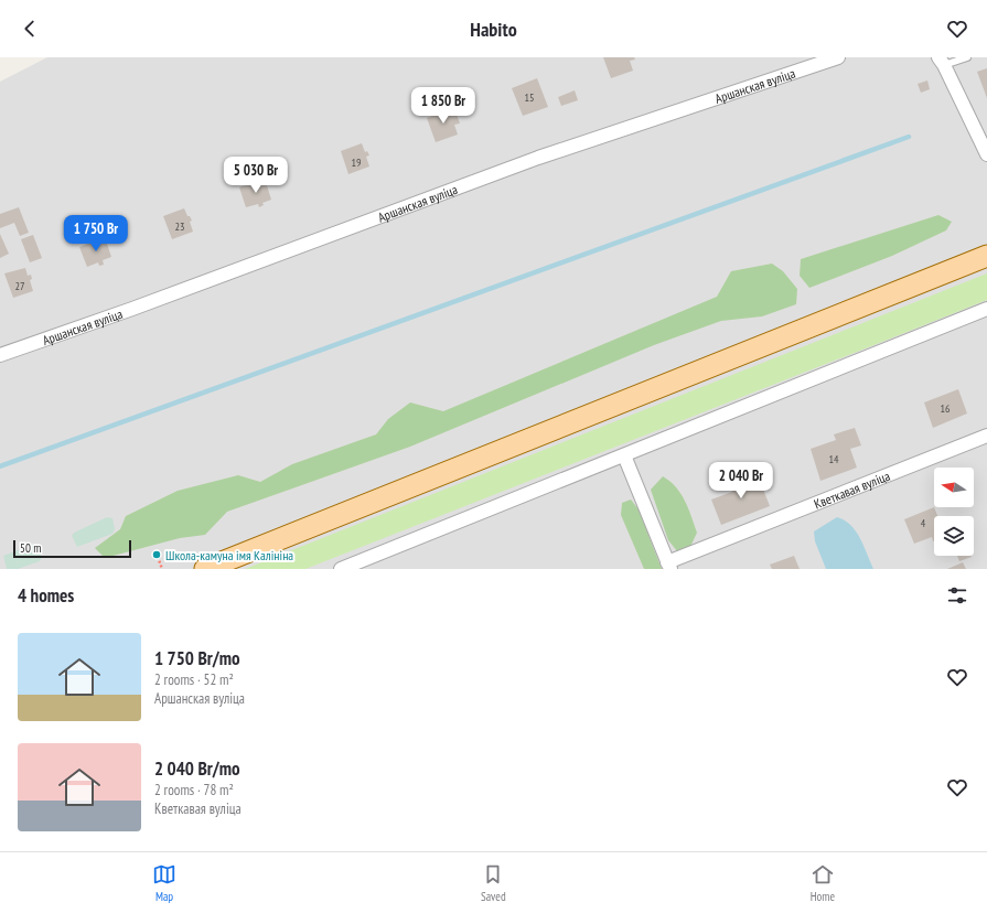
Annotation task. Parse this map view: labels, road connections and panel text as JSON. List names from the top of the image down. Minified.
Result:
{"streets":{"street":["Аршанская вуліца","Кветкавая вуліца"]},"places":["Школа-камуна імя Калініна"],"house_numbers":["15","19","23","27","16","14","4"],"scale_bar":"50 m","north":"left","page":{"header":"Habito","price":["1 850 Br","5 030 Br","1 750 Br","2 040 Br"],"scale":"50 m","heading":"4 homes","list":[{"name":"1 750 Br/mo","note":"2 rooms · 52 m² · Аршанская вуліца"},{"name":"2 040 Br/mo","note":"2 rooms · 78 m² · Кветкавая вуліца"}],"tabs":["Map","Saved","Home"]}}
